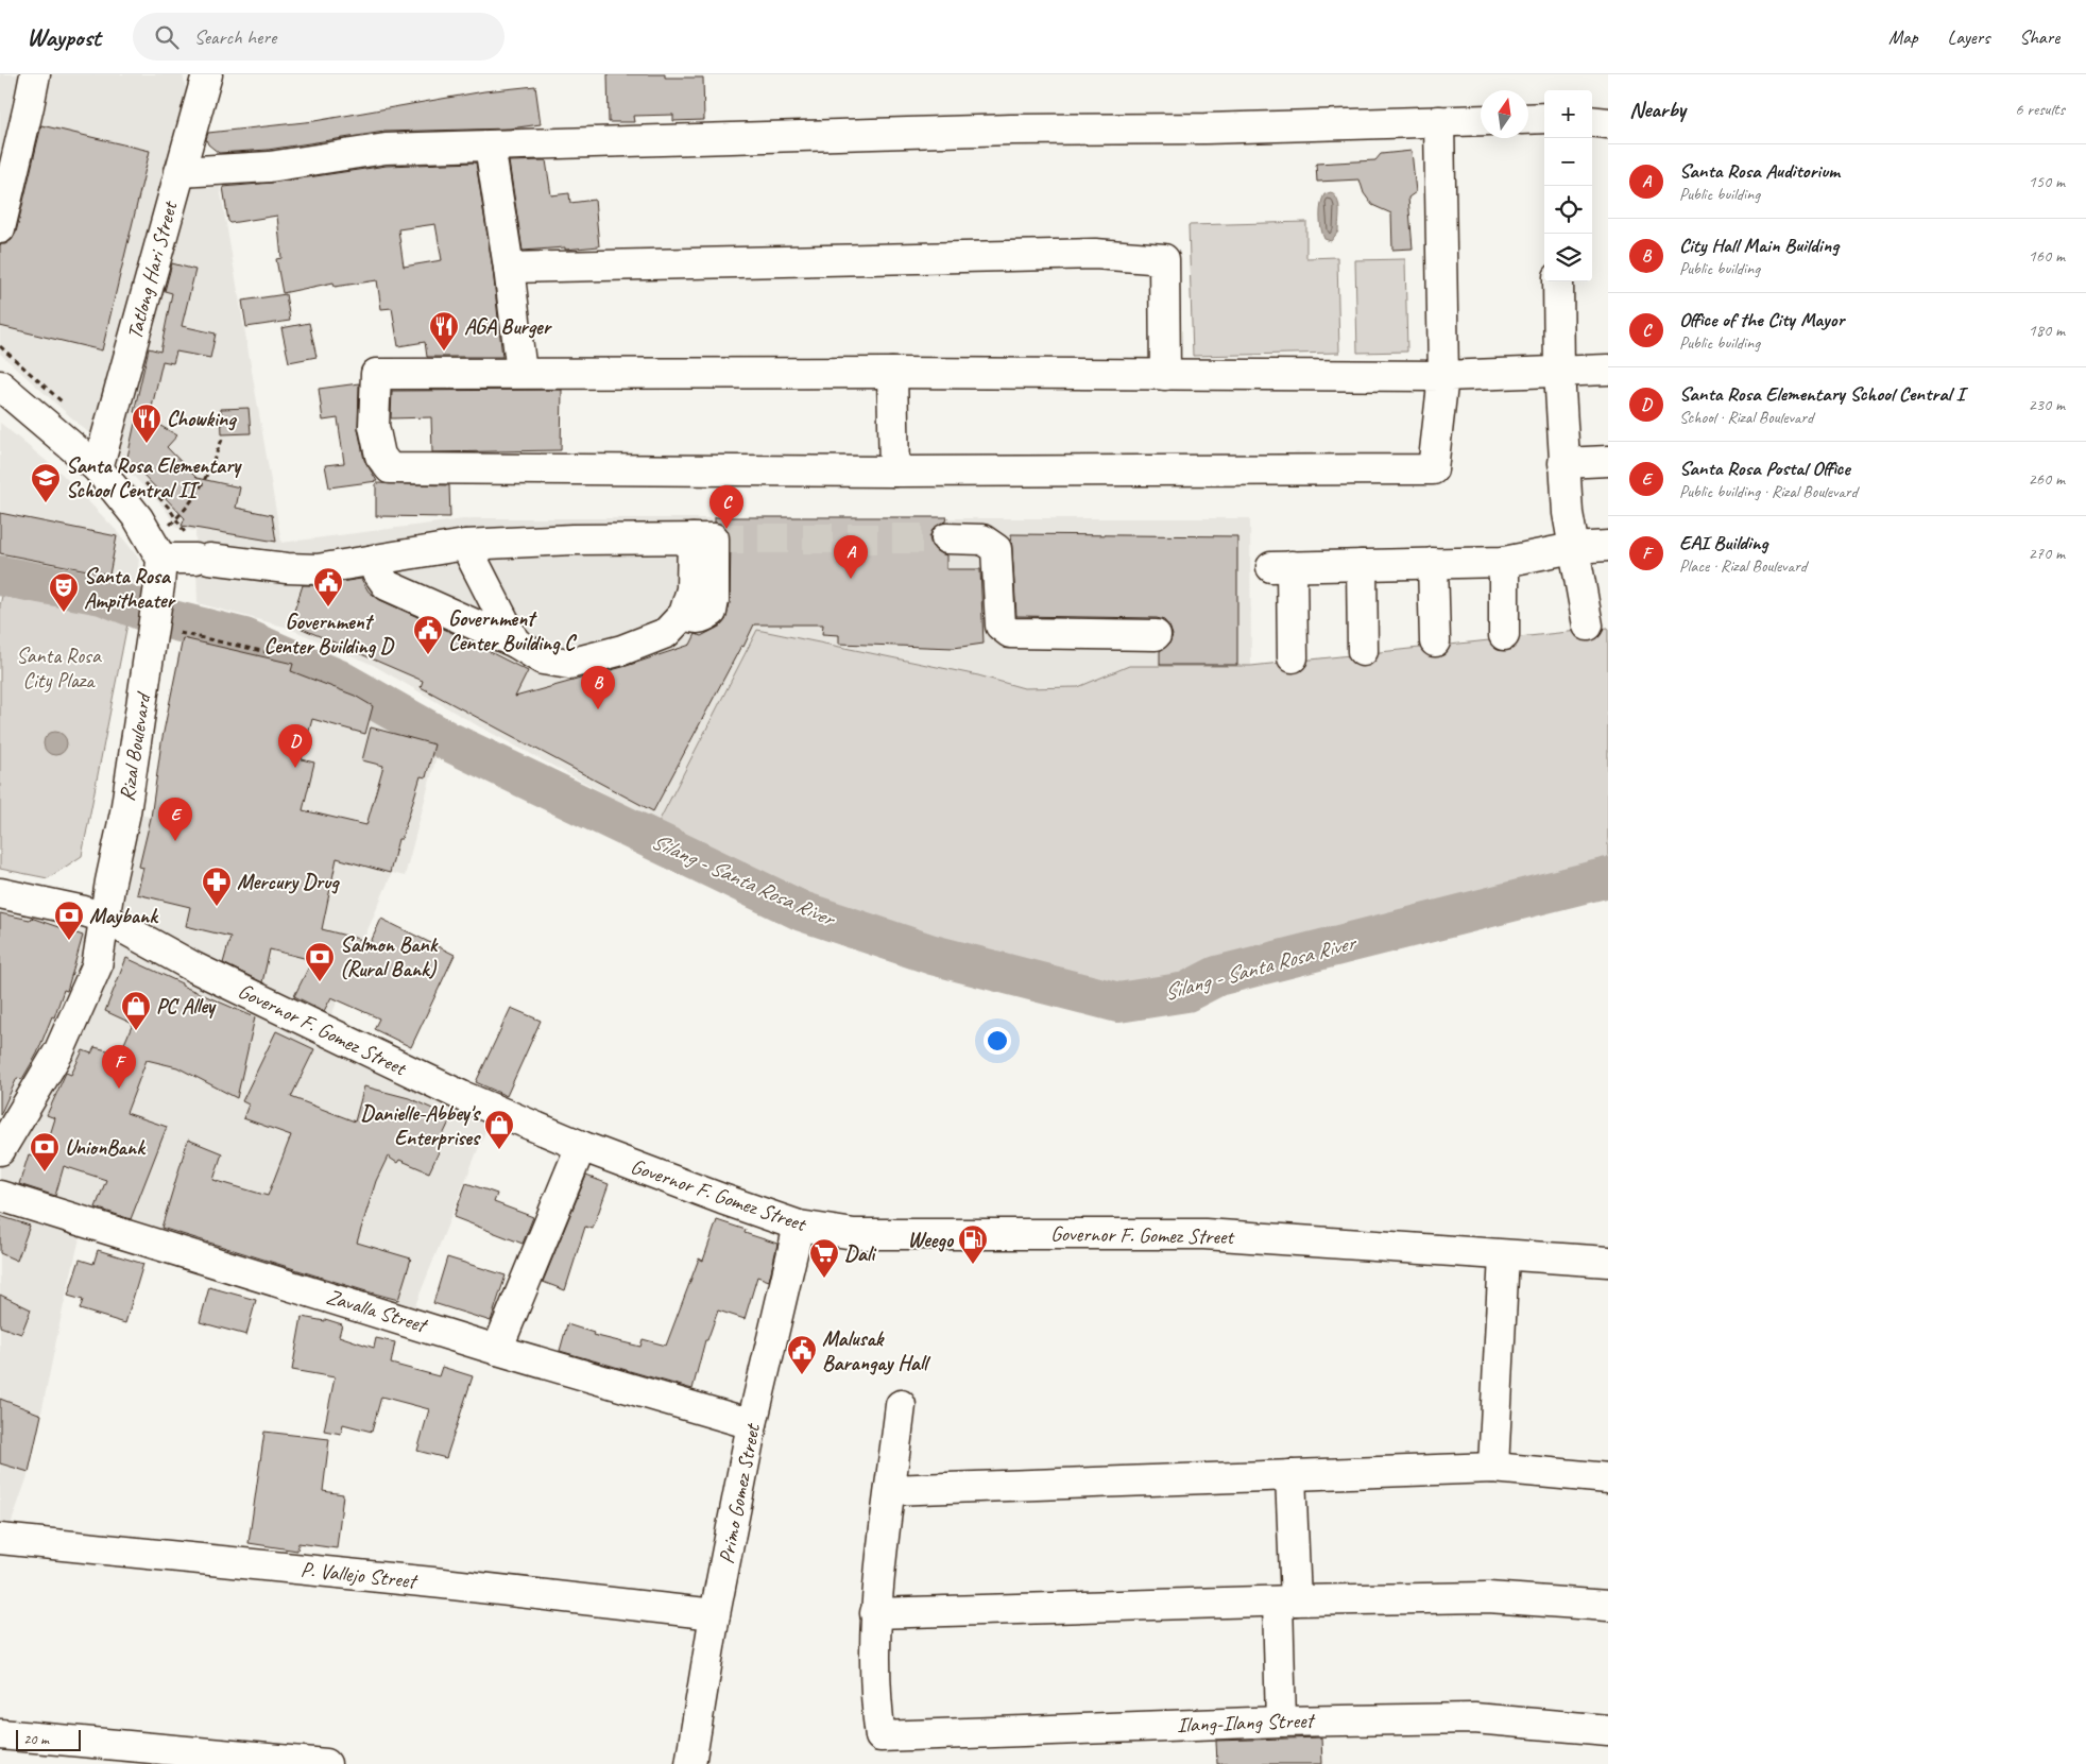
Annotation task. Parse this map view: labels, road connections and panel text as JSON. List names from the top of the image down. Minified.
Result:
{"streets":{"street":["Tatlong Hari Street","Rizal Boulevard","Governor F. Gomez Street","Zavalla Street","Primo Gomez Street","P. Vallejo Street","Ilang-Ilang Street"]},"crossings":[["Rizal Boulevard","Governor F. Gomez Street"],["Governor F. Gomez Street","Primo Gomez Street"],["Zavalla Street","Primo Gomez Street"],["Primo Gomez Street","P. Vallejo Street"]],"water":["Silang - Santa Rosa River"],"parks":["Santa Rosa City Plaza"],"places":{"restaurant":["AGA Burger","Chowking"],"school or university":["Santa Rosa Elementary School Central II"],"public building":["Government Center Building D","Government Center Building C","Malusak Barangay Hall"],"theatre":["Santa Rosa Ampitheater"],"pharmacy":["Mercury Drug"],"bank":["Maybank","Salmon Bank (Rural Bank)","UnionBank"],"shop":["PC Alley","Danielle-Abbey's Enterprises"],"fuel station":["Weego"],"supermarket":["Dali"]},"scale_bar":"20 m","north":"top","page":{"header":"Waypost","search":"Search here","nav":["Map","Layers","Share"],"heading":["Nearby","6 results"],"map_buttons":["+","−"],"list":[{"mark":"A","name":"Santa Rosa Auditorium","note":"Public building","value":"150 m"},{"mark":"B","name":"City Hall Main Building","note":"Public building","value":"160 m"},{"mark":"C","name":"Office of the City Mayor","note":"Public building","value":"180 m"},{"mark":"D","name":"Santa Rosa Elementary School Central I","note":"School · Rizal Boulevard","value":"230 m"},{"mark":"E","name":"Santa Rosa Postal Office","note":"Public building · Rizal Boulevard","value":"260 m"},{"mark":"F","name":"EAI Building","note":"Place · Rizal Boulevard","value":"270 m"}],"pins":["C","A","B","D","E","F"],"scale":"20 m"}}
